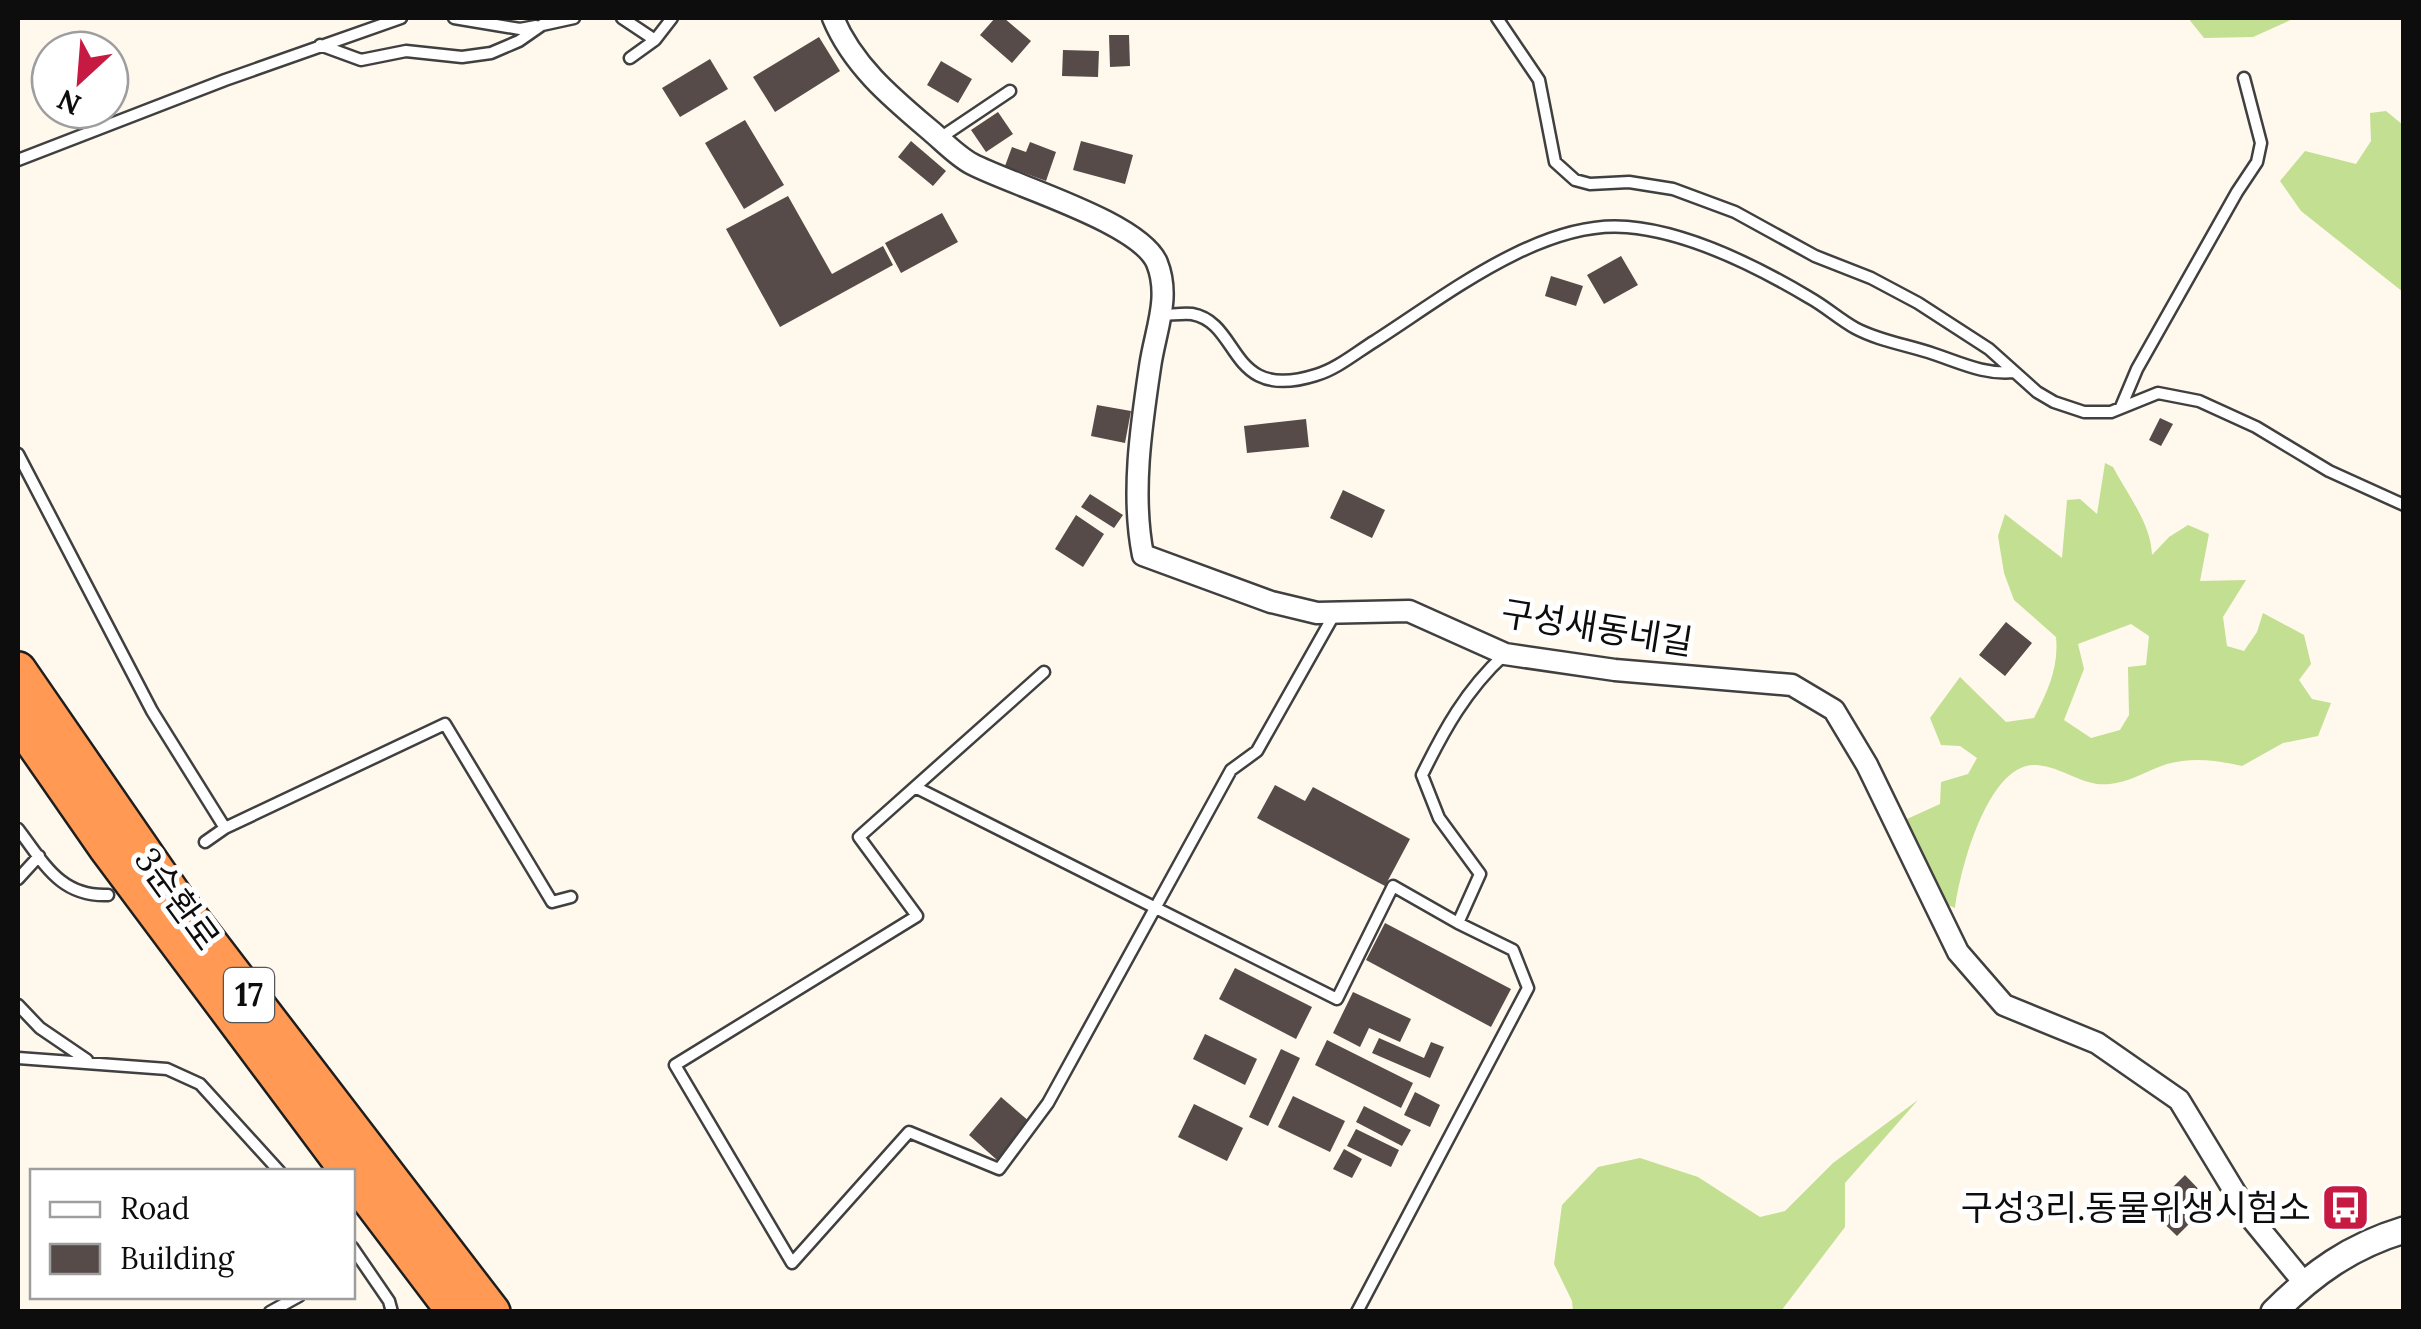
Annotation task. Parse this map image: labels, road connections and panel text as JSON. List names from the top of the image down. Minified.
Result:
{"streets":{"highway":["3순환로","17"],"street":["구성새동네길"]},"places":{"bus stop":["구성3리.동물위생시험소"]},"legend":["Road","Building"],"north":"bottom left"}
